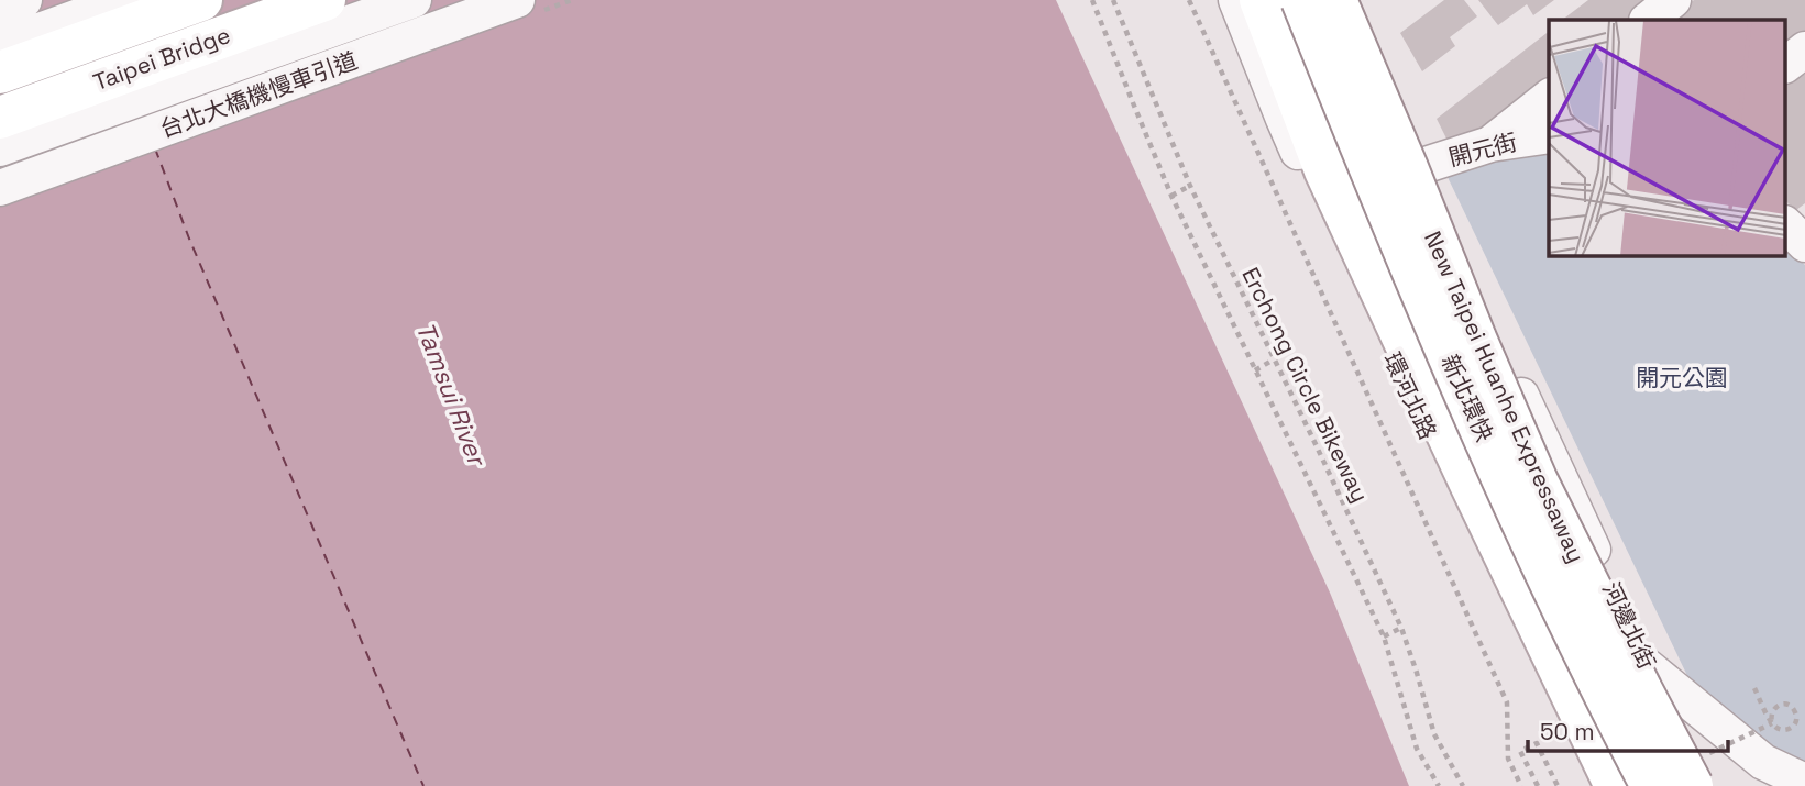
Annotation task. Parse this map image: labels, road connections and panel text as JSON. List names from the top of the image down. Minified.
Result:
{"streets":{"main road":["Taipei Bridge","New Taipei Huanhe Expressaway","新北環快"],"street":["台北大橋機慢車引道","開元街","環河北路","河邊北街"],"path":["Erchong Circle Bikeway"]},"crossings":[["開元街","河邊北街"]],"water":["Tamsui River"],"parks":["開元公園"],"scale_bar":"50 m"}
